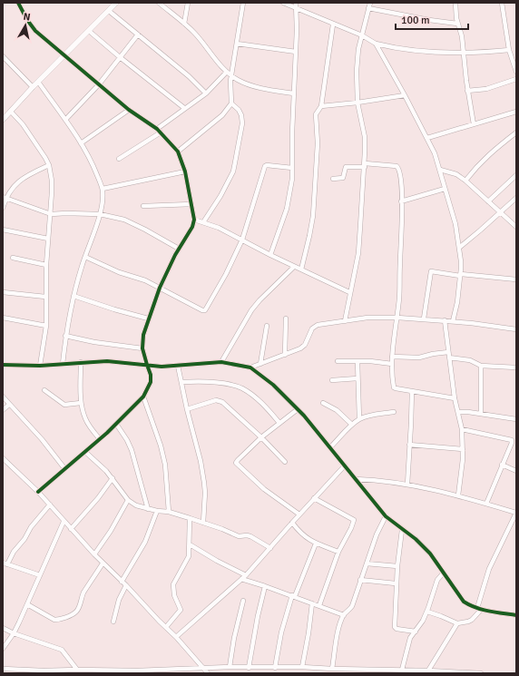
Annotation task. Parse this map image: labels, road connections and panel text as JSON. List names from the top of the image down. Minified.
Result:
{"scale_bar":"100 m","north":"top"}
